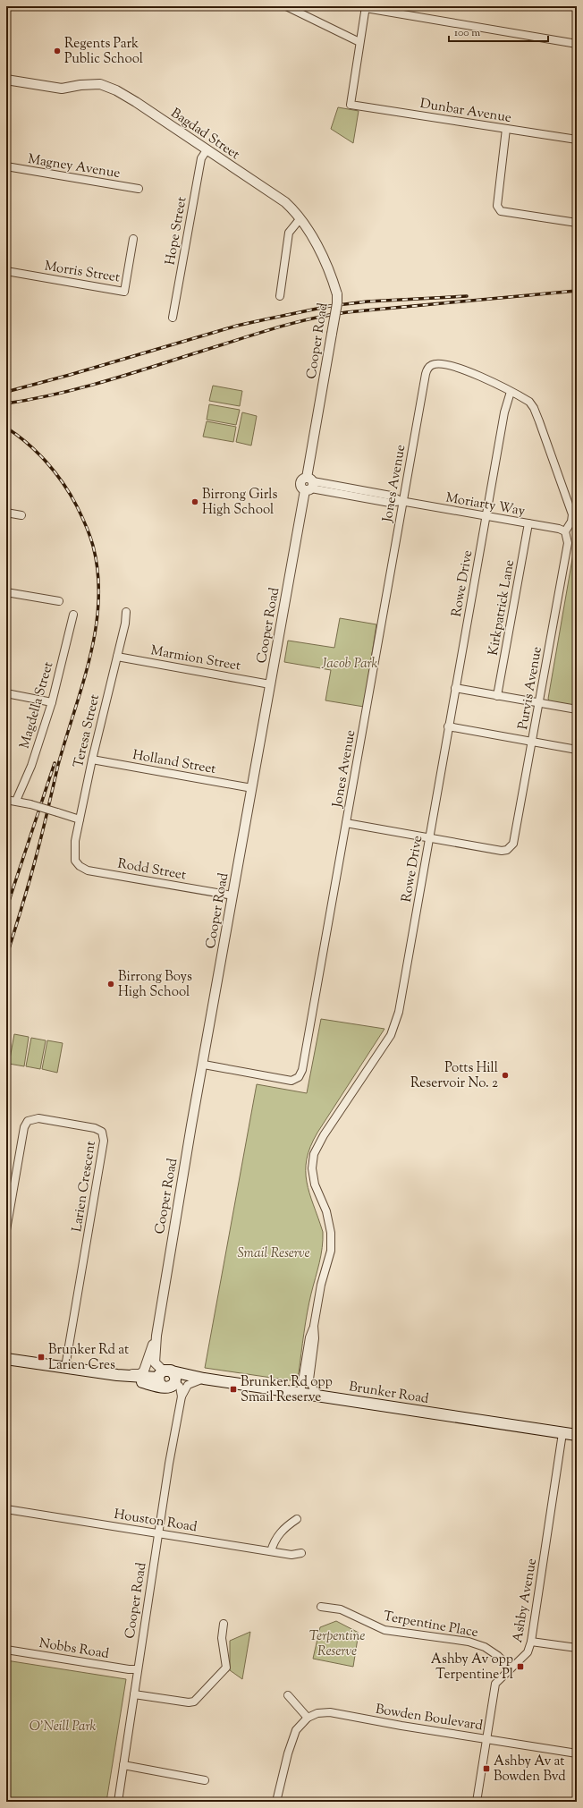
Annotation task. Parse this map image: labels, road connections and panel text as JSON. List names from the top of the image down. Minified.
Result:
{"streets":{"main road":["Brunker Road"],"street":["Dunbar Avenue","Bagdad Street","Magney Avenue","Hope Street","Morris Street","Cooper Road","Jones Avenue","Moriarty Way","Rowe Drive","Kirkpatrick Lane","Marmion Street","Purvis Avenue","Magdella Street","Teresa Street","Holland Street","Rodd Street","Larien Crescent","Houston Road","Ashby Avenue","Terpentine Place","Nobbs Road","Bowden Boulevard"]},"crossings":[["Bagdad Street","Hope Street"],["Bagdad Street","Cooper Road"],["Cooper Road","Jones Avenue"],["Cooper Road","Moriarty Way"],["Cooper Road","Marmion Street"],["Cooper Road","Holland Street"],["Cooper Road","Rodd Street"],["Cooper Road","Houston Road"],["Cooper Road","Nobbs Road"],["Jones Avenue","Moriarty Way"],["Jones Avenue","Rowe Drive"],["Moriarty Way","Rowe Drive"],["Moriarty Way","Kirkpatrick Lane"],["Moriarty Way","Purvis Avenue"],["Rowe Drive","Purvis Avenue"],["Rowe Drive","Brunker Road"],["Marmion Street","Teresa Street"],["Teresa Street","Holland Street"],["Teresa Street","Rodd Street"],["Larien Crescent","Brunker Road"],["Brunker Road","Ashby Avenue"],["Ashby Avenue","Terpentine Place"],["Ashby Avenue","Bowden Boulevard"]],"parks":["Jacob Park","Smail Reserve","Terpentine Reserve","O'Neill Park"],"places":{"other":["Regents Park Public School","Birrong Girls High School","Birrong Boys High School","Potts Hill Reservoir No. 2"],"transit":["Brunker Rd at Larien Cres","Brunker Rd opp Smail Reserve","Ashby Av opp Terpentine Pl","Ashby Av at Bowden Bvd"]},"scale_bar":"100 m"}
